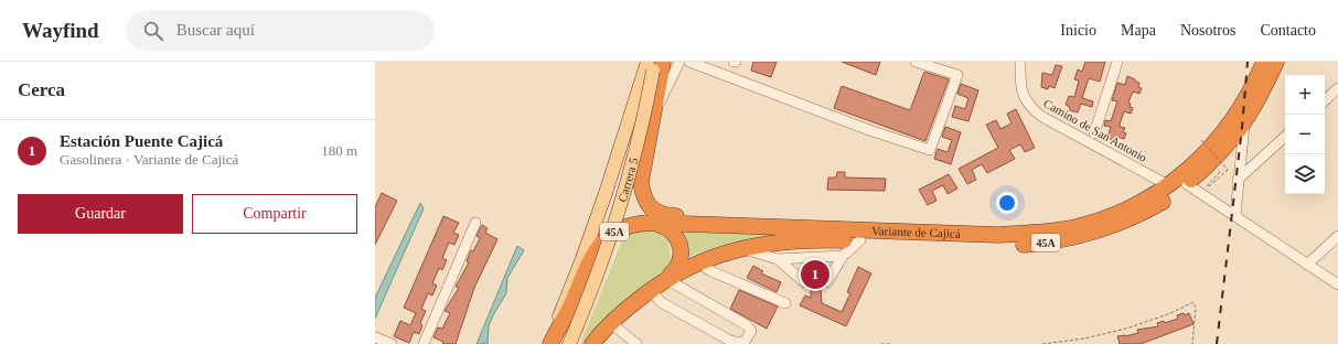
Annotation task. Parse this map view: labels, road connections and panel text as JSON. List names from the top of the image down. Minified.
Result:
{"streets":{"highway":["45A","Variante de Cajicá"],"main road":["Carrera 5"],"street":["Camino de San Antonio"]},"crossings":[["Camino de San Antonio","Variante de Cajicá"],["Carrera 5","Variante de Cajicá"]],"page":{"header":"Wayfind","search":"Buscar aquí","nav":["Inicio","Mapa","Nosotros","Contacto"],"heading":"Cerca","map_buttons":["+","−"],"list":[{"mark":"1","name":"Estación Puente Cajicá","note":"Gasolinera · Variante de Cajicá","value":"180 m"}],"buttons":["Guardar","Compartir"],"pins":"1"}}
